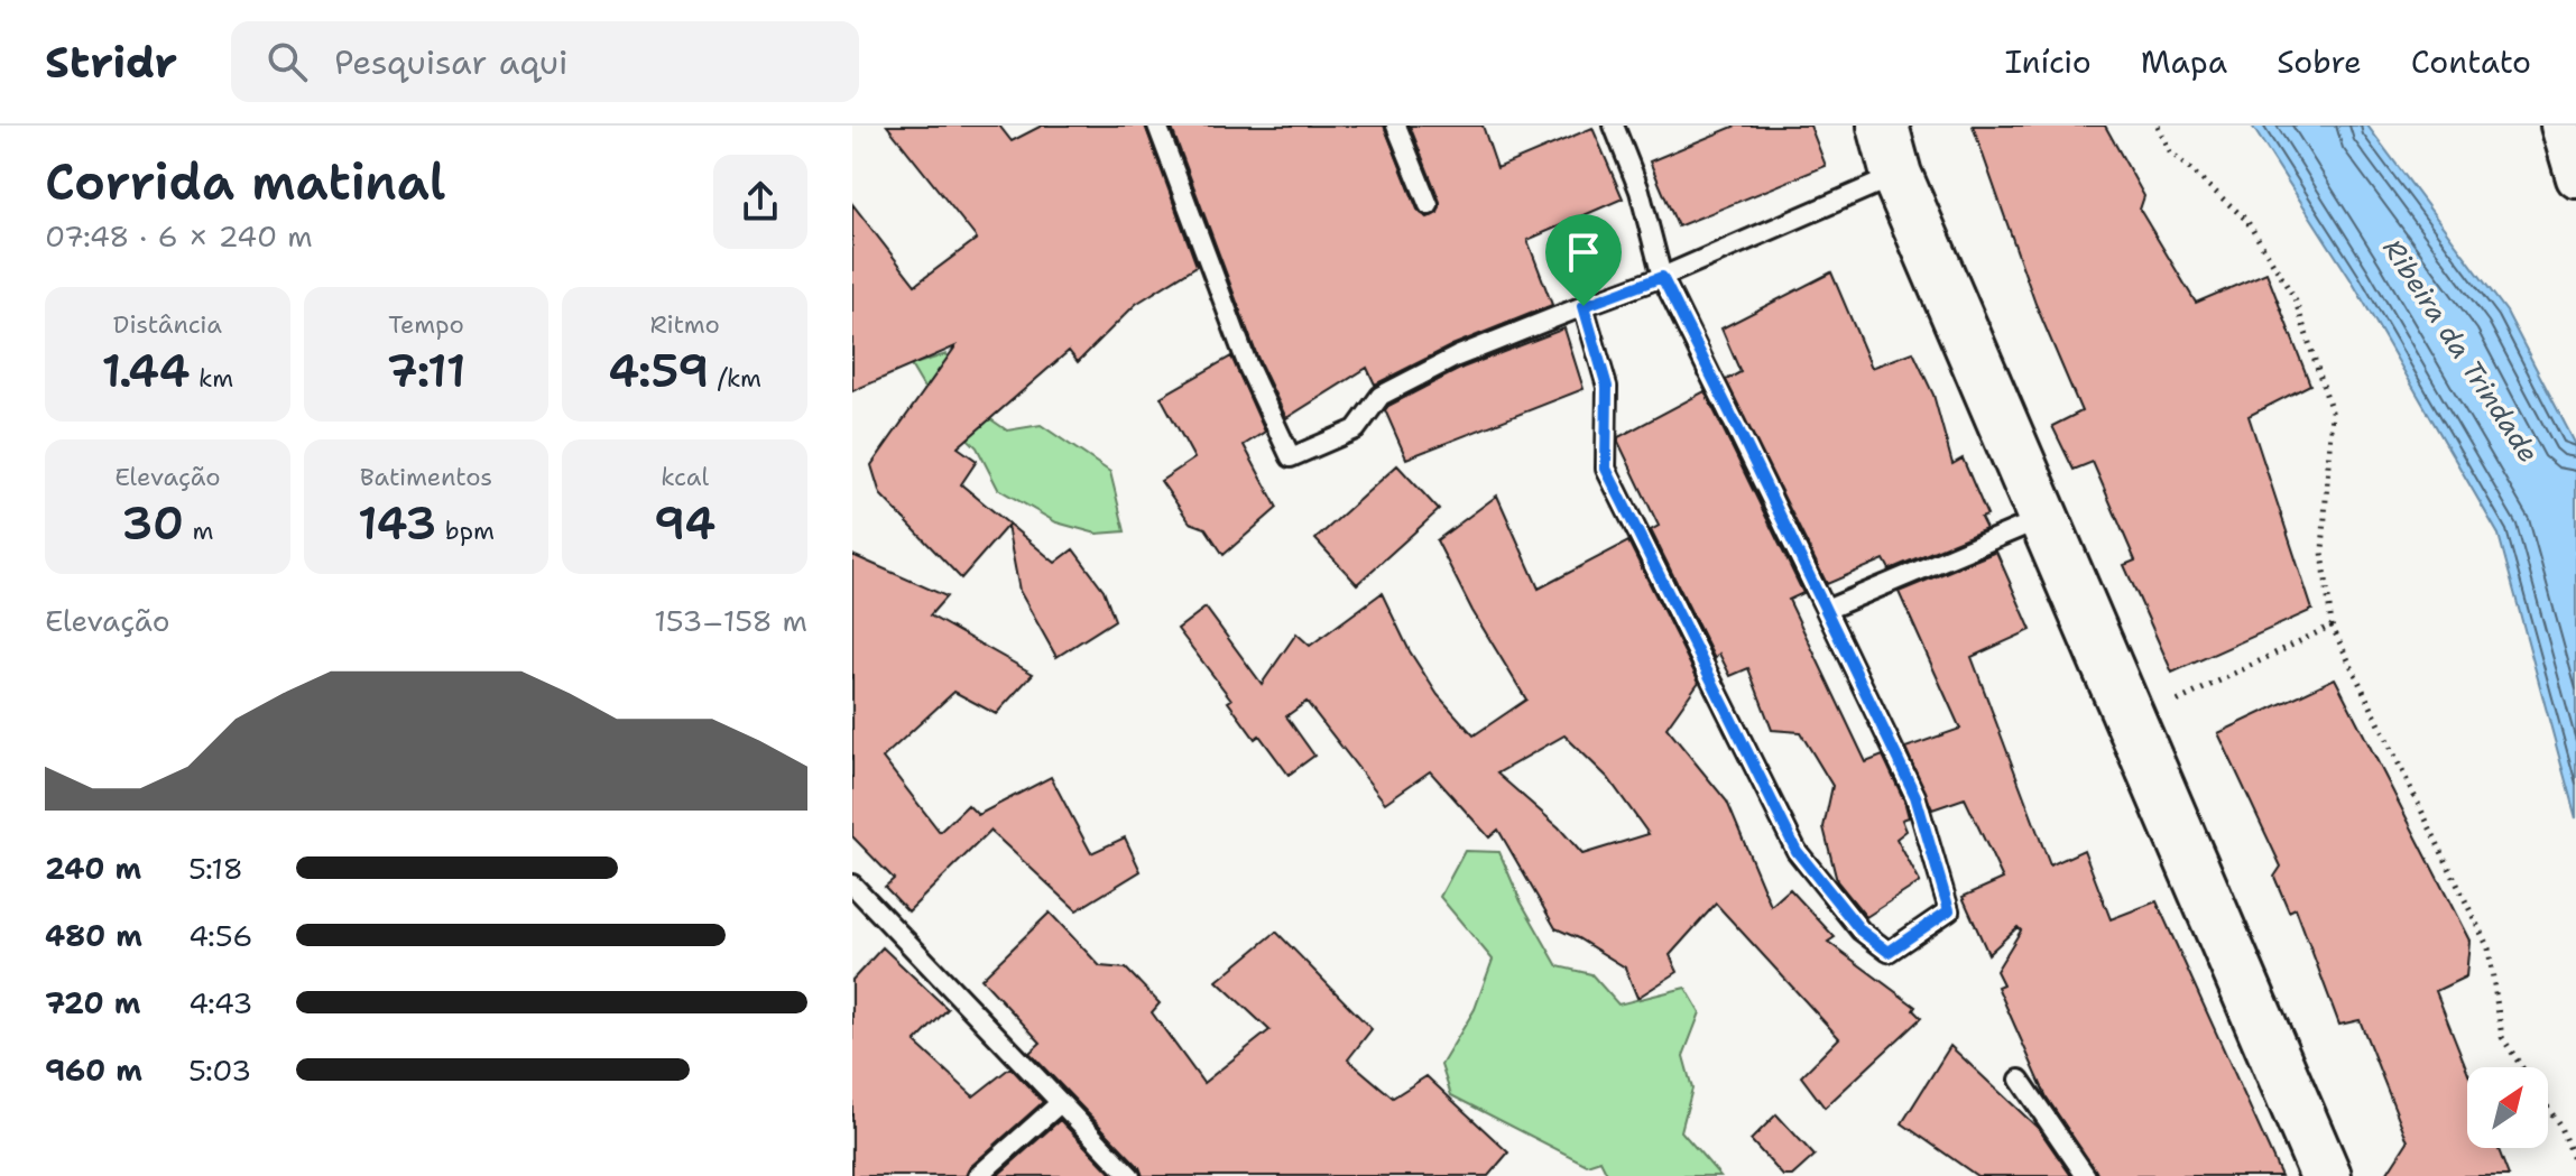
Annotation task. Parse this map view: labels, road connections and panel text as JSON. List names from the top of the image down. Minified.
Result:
{"water":["Ribeira da Trindade"],"north":"top right","page":{"header":"Stridr","search":"Pesquisar aqui","nav":["Início","Mapa","Sobre","Contato"],"heading":["Corrida matinal","07:48 · 6 × 240 m"],"stats":[["Distância","1.44 km"],["Tempo","7:11"],["Ritmo","4:59 /km"],["Elevação","30 m"],["Batimentos","143 bpm"],["kcal","94"]],"chart":["Elevação","153–158 m"],"list":[{"name":"240 m","note":"5:18"},{"name":"480 m","note":"4:56"},{"name":"720 m","note":"4:43"},{"name":"960 m","note":"5:03"}]}}
